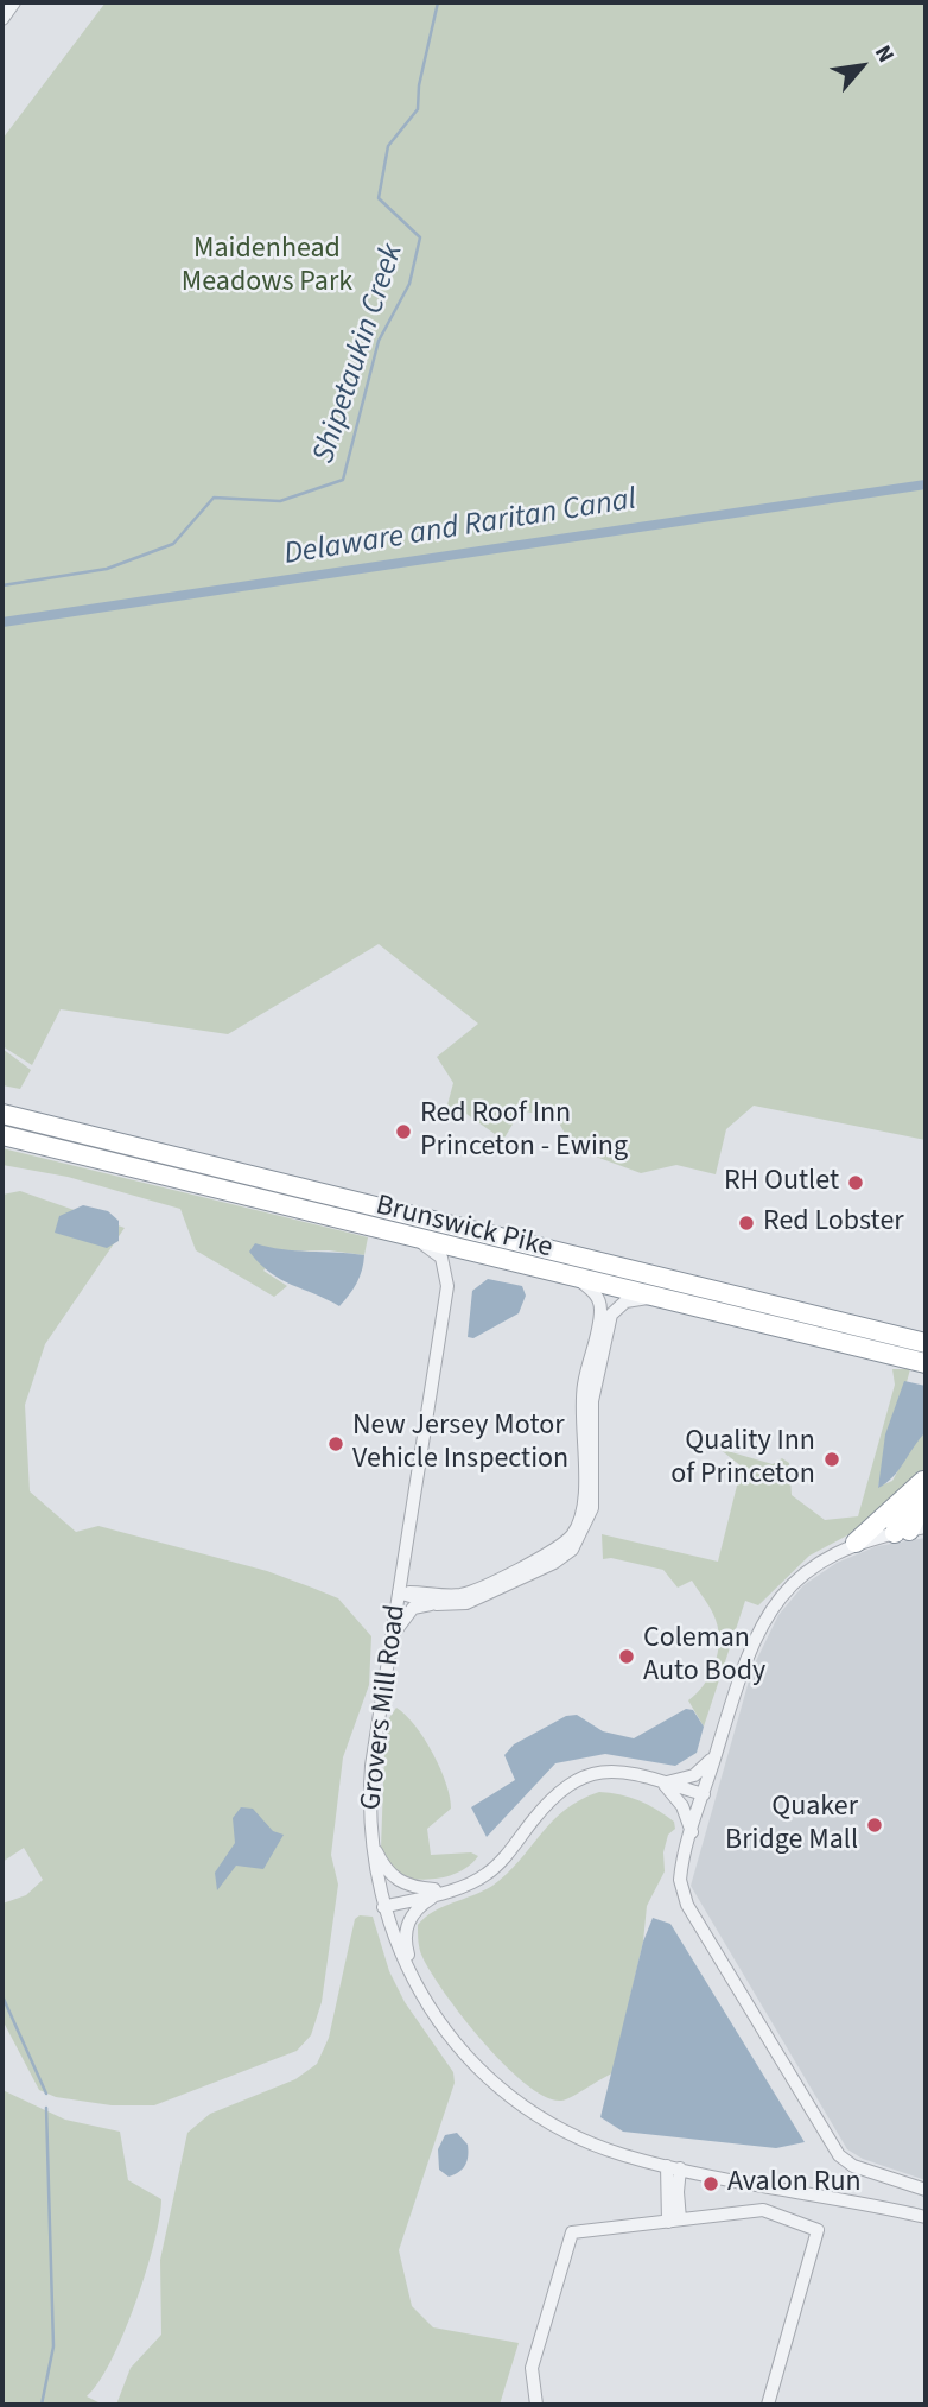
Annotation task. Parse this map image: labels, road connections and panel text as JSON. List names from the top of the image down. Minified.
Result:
{"streets":{"highway":["Brunswick Pike"],"street":["Grovers Mill Road"]},"crossings":[["Brunswick Pike","Grovers Mill Road"]],"water":["Shipetaukin Creek","Delaware and Raritan Canal"],"parks":["Maidenhead Meadows Park"],"places":["Red Roof Inn Princeton - Ewing","RH Outlet","Red Lobster","New Jersey Motor Vehicle Inspection","Quality Inn of Princeton","Coleman Auto Body","Quaker Bridge Mall","Avalon Run"],"north":"top right"}
